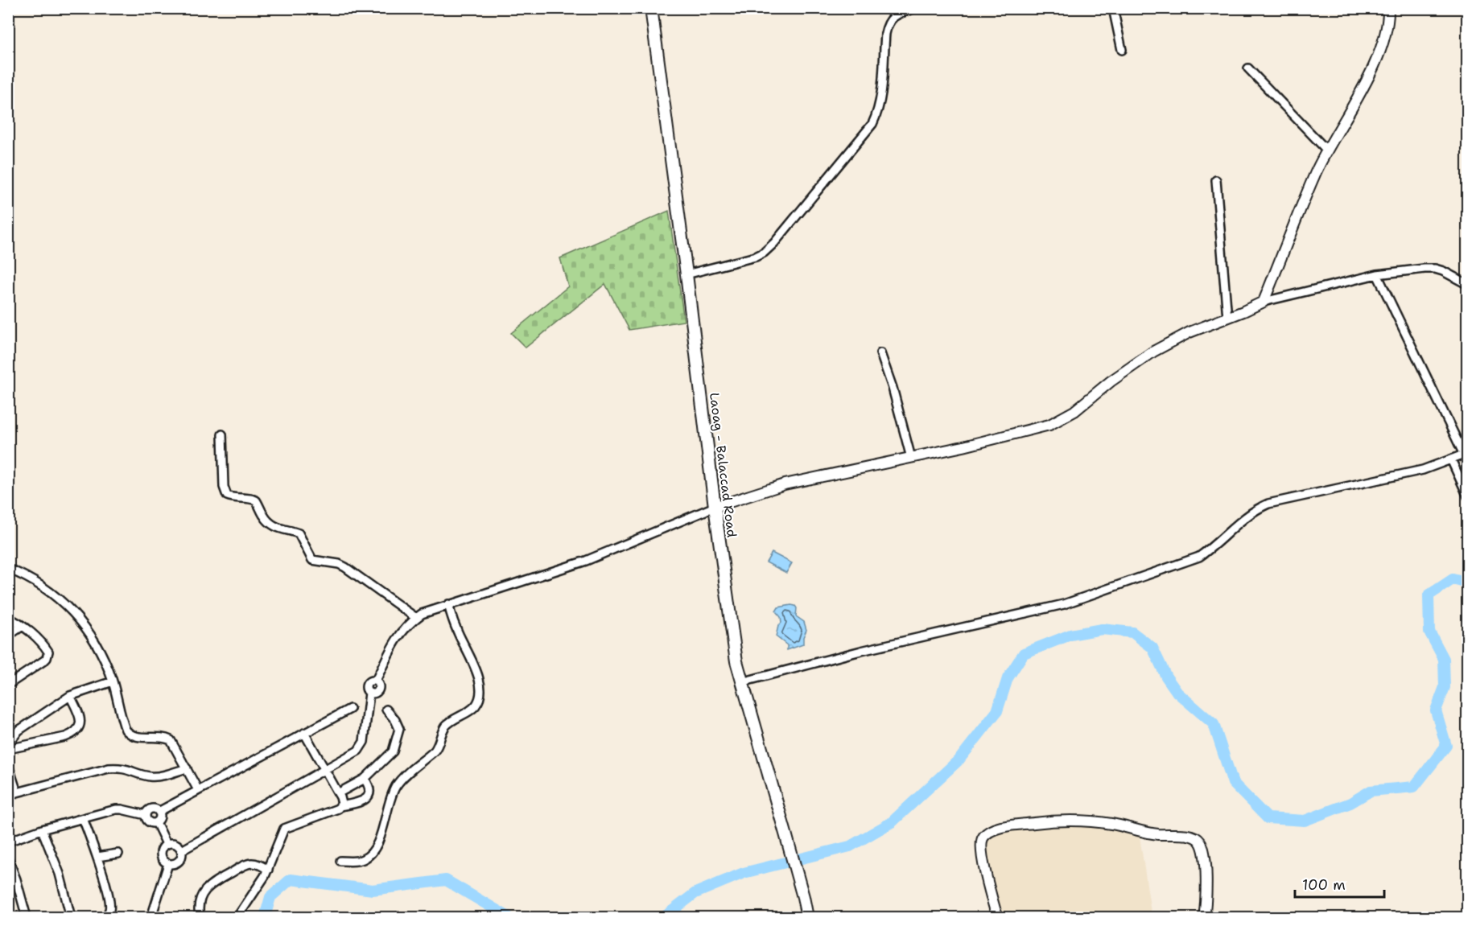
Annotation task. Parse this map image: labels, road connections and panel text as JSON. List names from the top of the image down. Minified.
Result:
{"streets":{"main road":["Laoag - Balaccad Road"]},"scale_bar":"100 m"}
